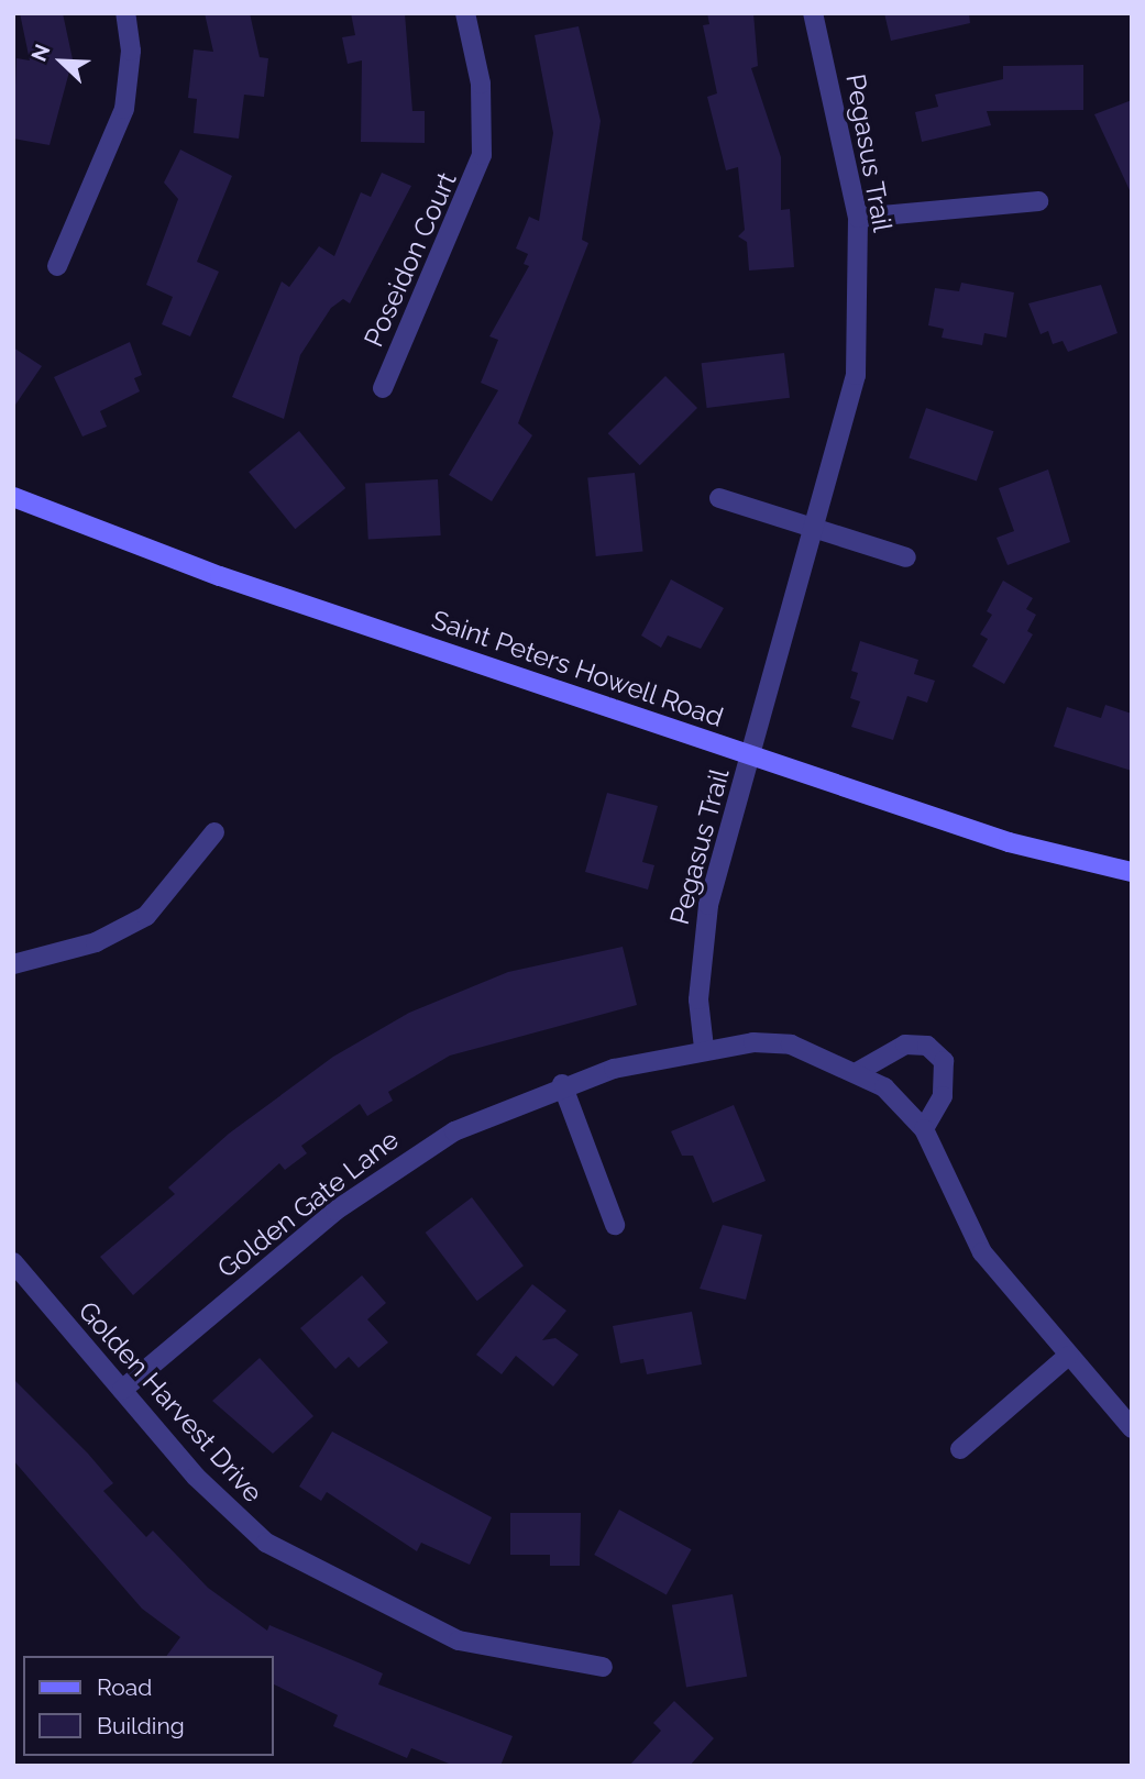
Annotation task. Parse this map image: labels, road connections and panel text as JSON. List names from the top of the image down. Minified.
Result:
{"streets":{"main road":["Saint Peters Howell Road"],"street":["Pegasus Trail","Poseidon Court","Golden Gate Lane","Golden Harvest Drive"]},"crossings":[["Pegasus Trail","Saint Peters Howell Road"],["Pegasus Trail","Golden Gate Lane"],["Golden Gate Lane","Golden Harvest Drive"]],"legend":["Road","Building"],"north":"top left"}
